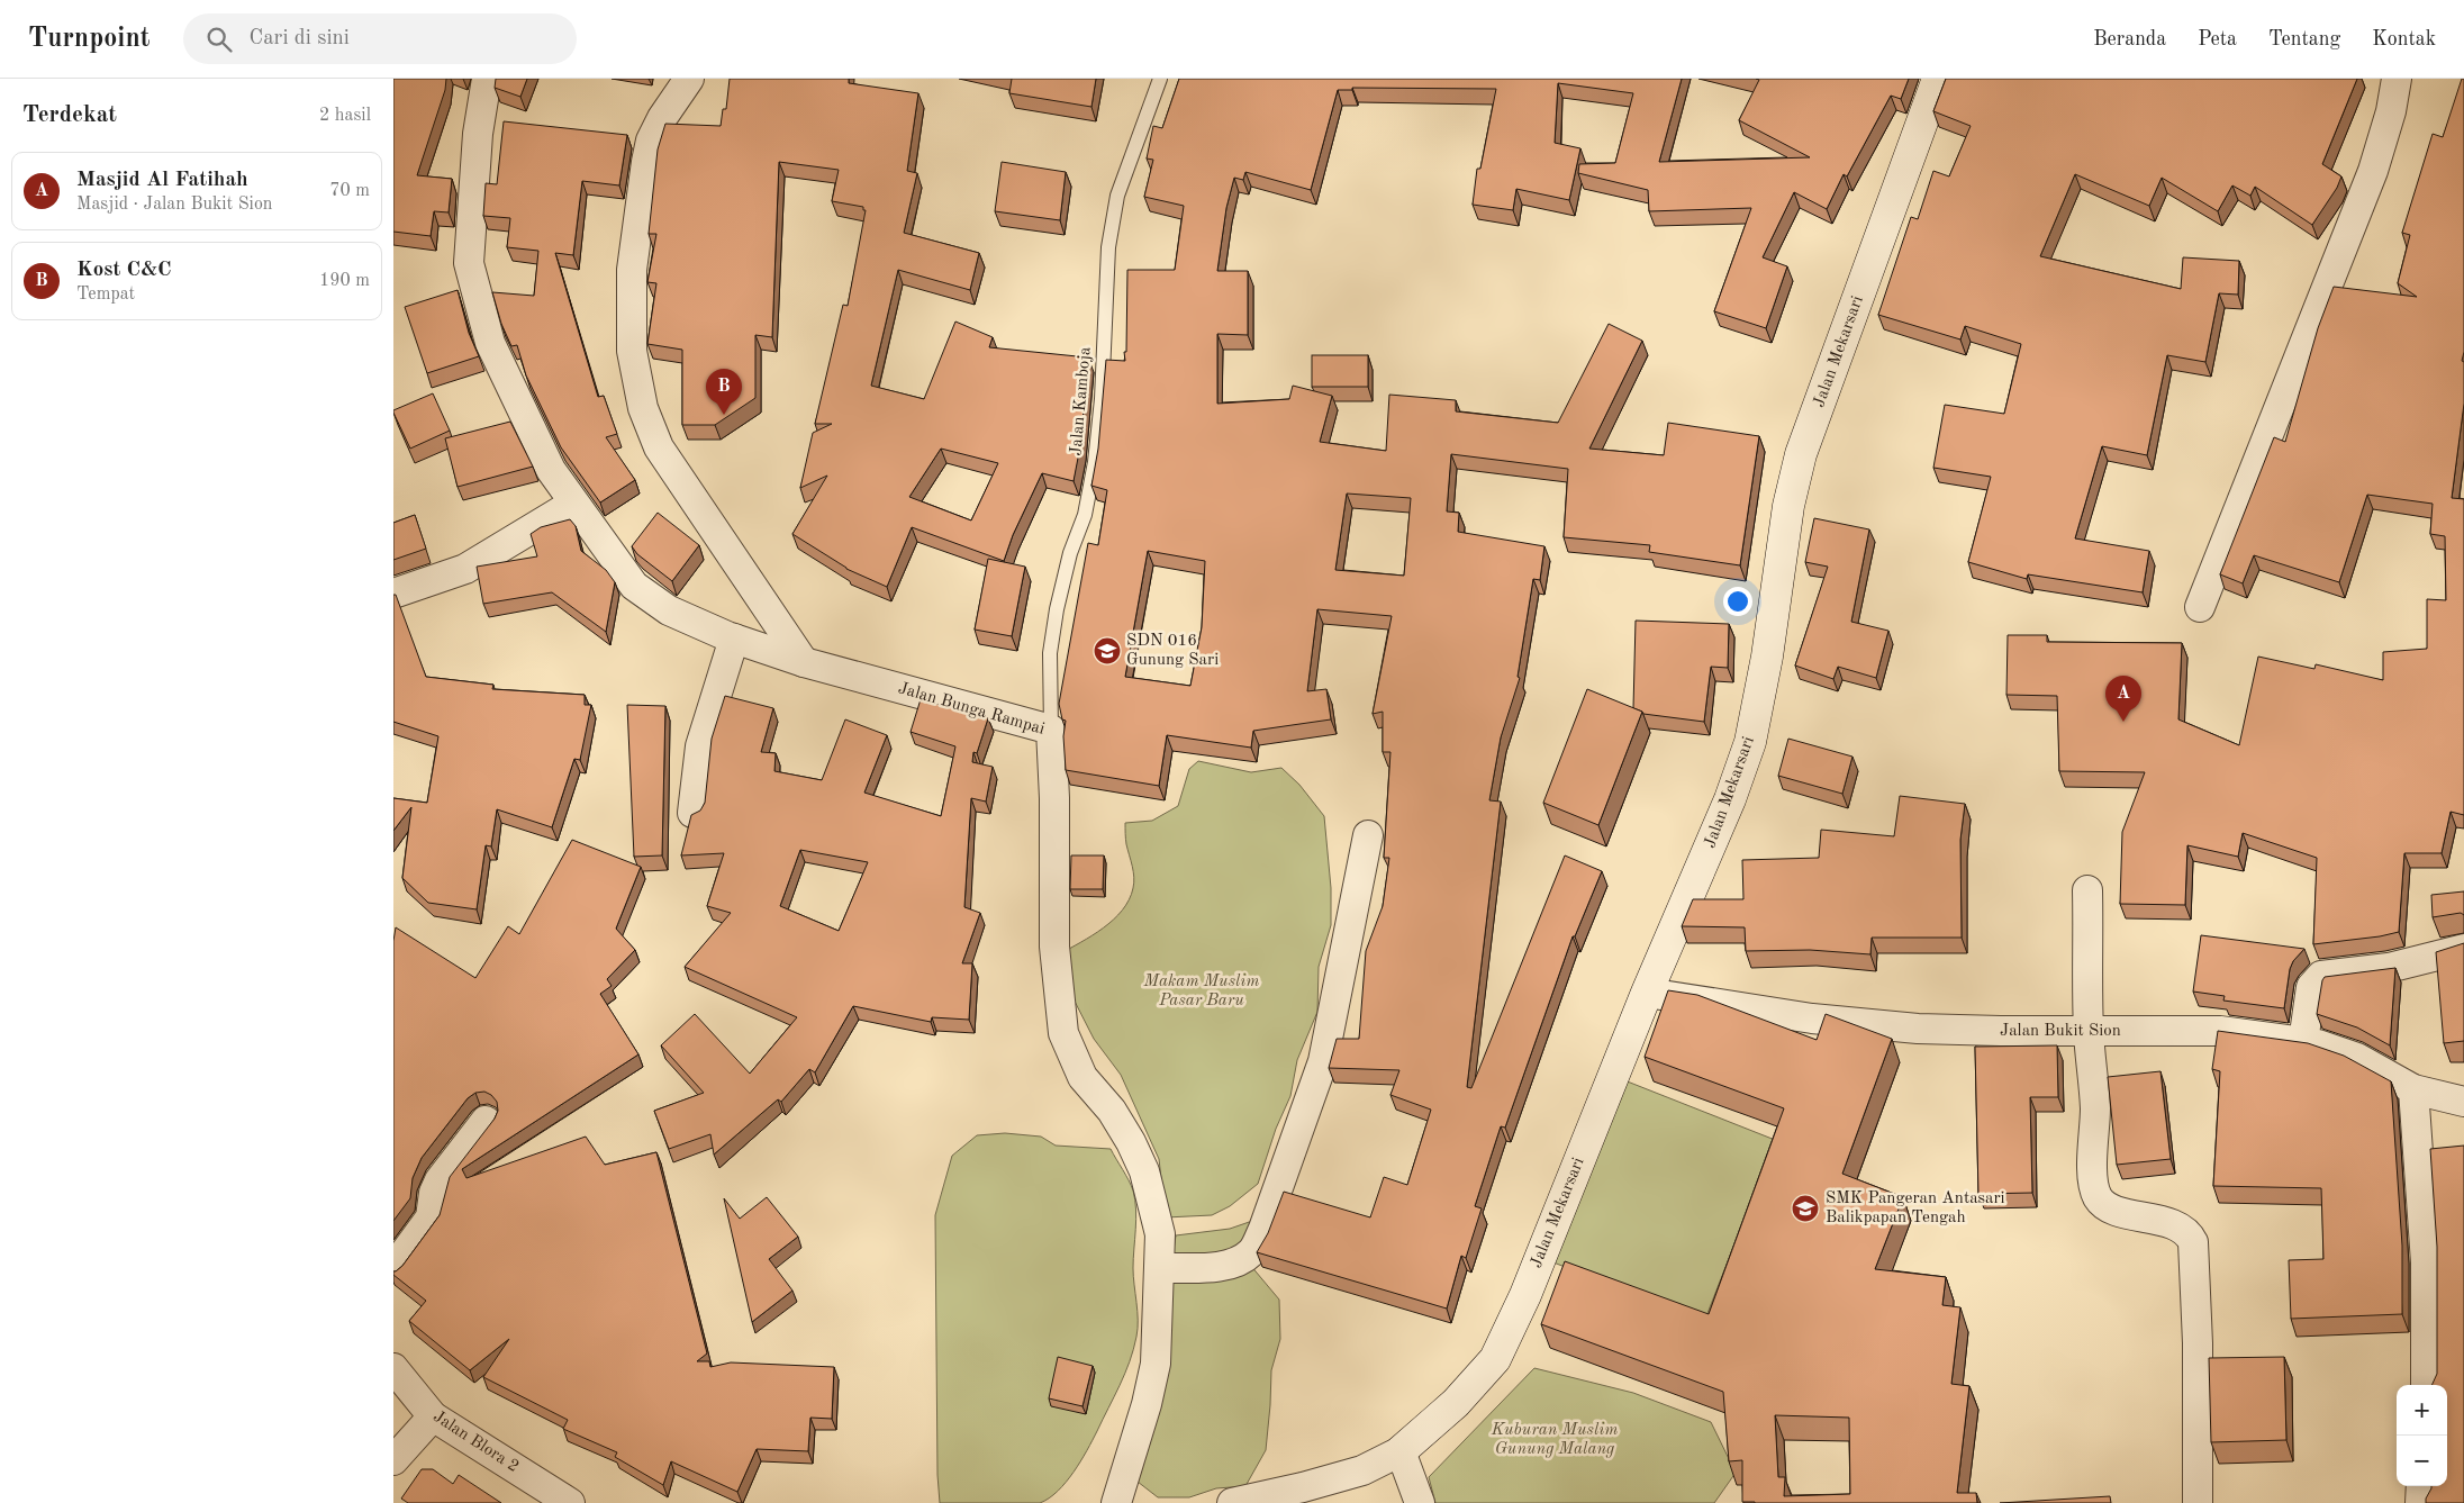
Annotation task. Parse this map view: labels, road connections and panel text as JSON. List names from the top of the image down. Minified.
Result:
{"streets":{"street":["Jalan Mekarsari","Jalan Bunga Rampai","Jalan Bukit Sion","Jalan Blora 2"],"lane":["Jalan Kamboja"]},"crossings":[["Jalan Mekarsari","Jalan Bukit Sion"],["Jalan Kamboja","Jalan Bunga Rampai"]],"parks":["Makam Muslim Pasar Baru","Kuburan Muslim Gunung Malang"],"places":{"school or university":["SDN 016 Gunung Sari","SMK Pangeran Antasari Balikpapan Tengah"]},"page":{"header":"Turnpoint","search":"Cari di sini","nav":["Beranda","Peta","Tentang","Kontak"],"heading":["Terdekat","2 hasil"],"list":[{"mark":"A","name":"Masjid Al Fatihah","note":"Masjid · Jalan Bukit Sion","value":"70 m"},{"mark":"B","name":"Kost C&C","note":"Tempat","value":"190 m"}],"pins":["B","A"],"map_buttons":["+","−"]}}
